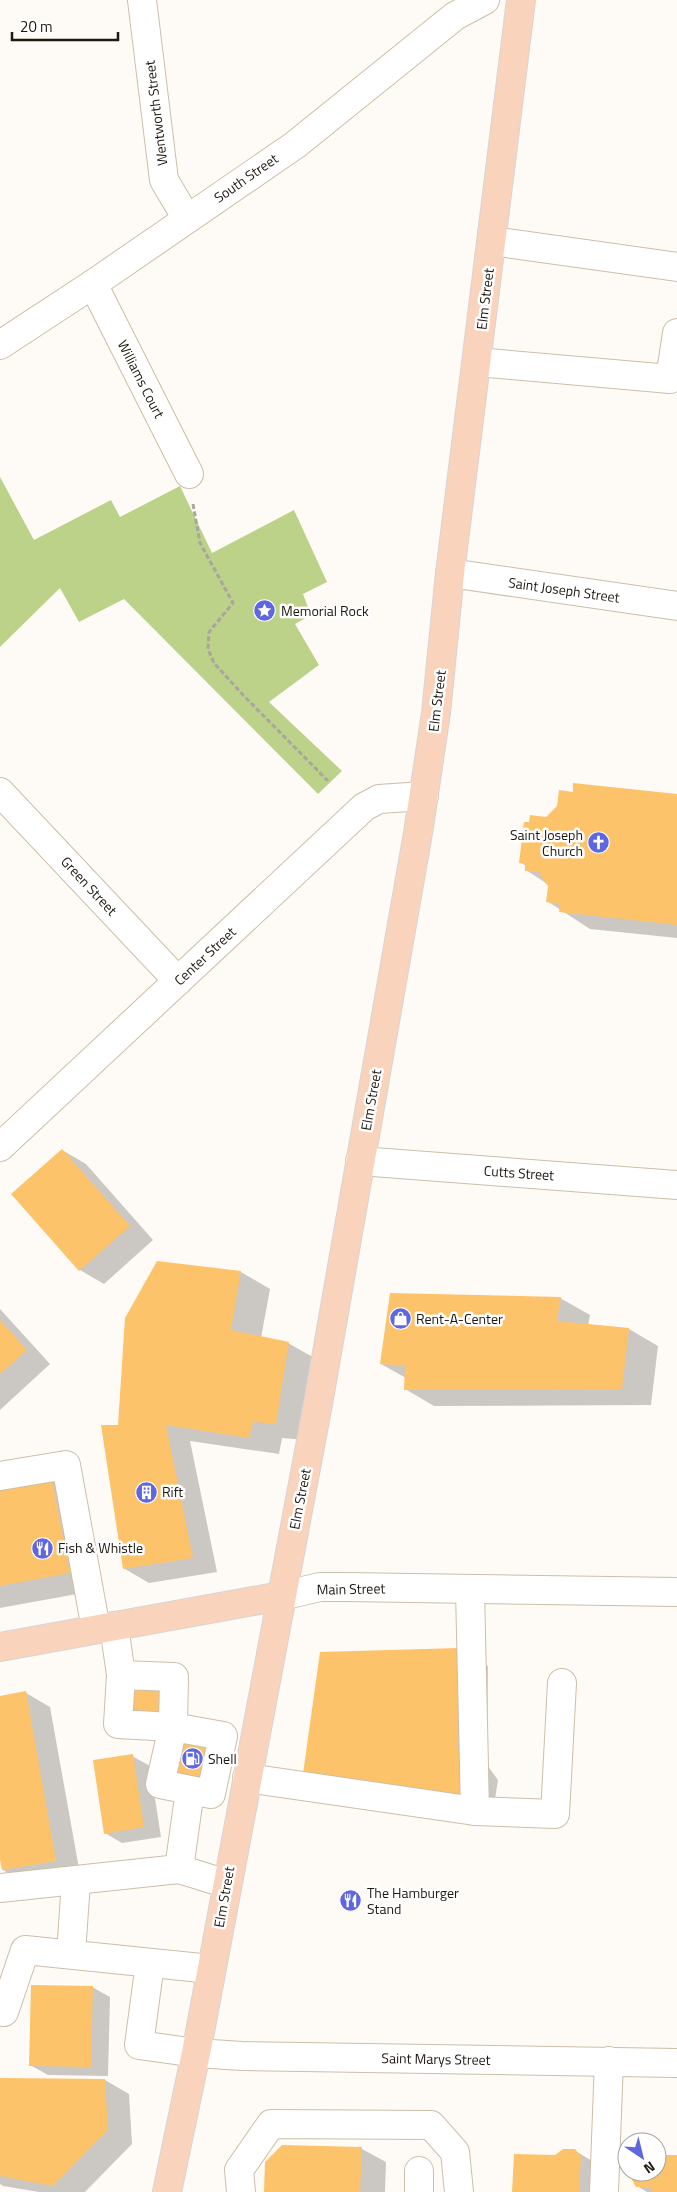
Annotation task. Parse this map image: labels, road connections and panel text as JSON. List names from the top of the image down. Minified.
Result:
{"streets":{"main road":["Elm Street","Main Street"],"street":["Wentworth Street","South Street","Williams Court","Saint Joseph Street","Green Street","Center Street","Cutts Street","Saint Marys Street"]},"crossings":[["Wentworth Street","South Street"],["South Street","Williams Court"],["Elm Street","Saint Joseph Street"],["Elm Street","Center Street"],["Elm Street","Cutts Street"],["Elm Street","Main Street"],["Elm Street","Saint Marys Street"],["Green Street","Center Street"]],"places":{"place":["Memorial Rock"],"church":["Saint Joseph Church"],"shop":["Rent-A-Center"],"building":["Rift"],"restaurant":["Fish & Whistle","The Hamburger Stand"],"fuel station":["Shell"]},"scale_bar":"20 m","north":"bottom right"}
